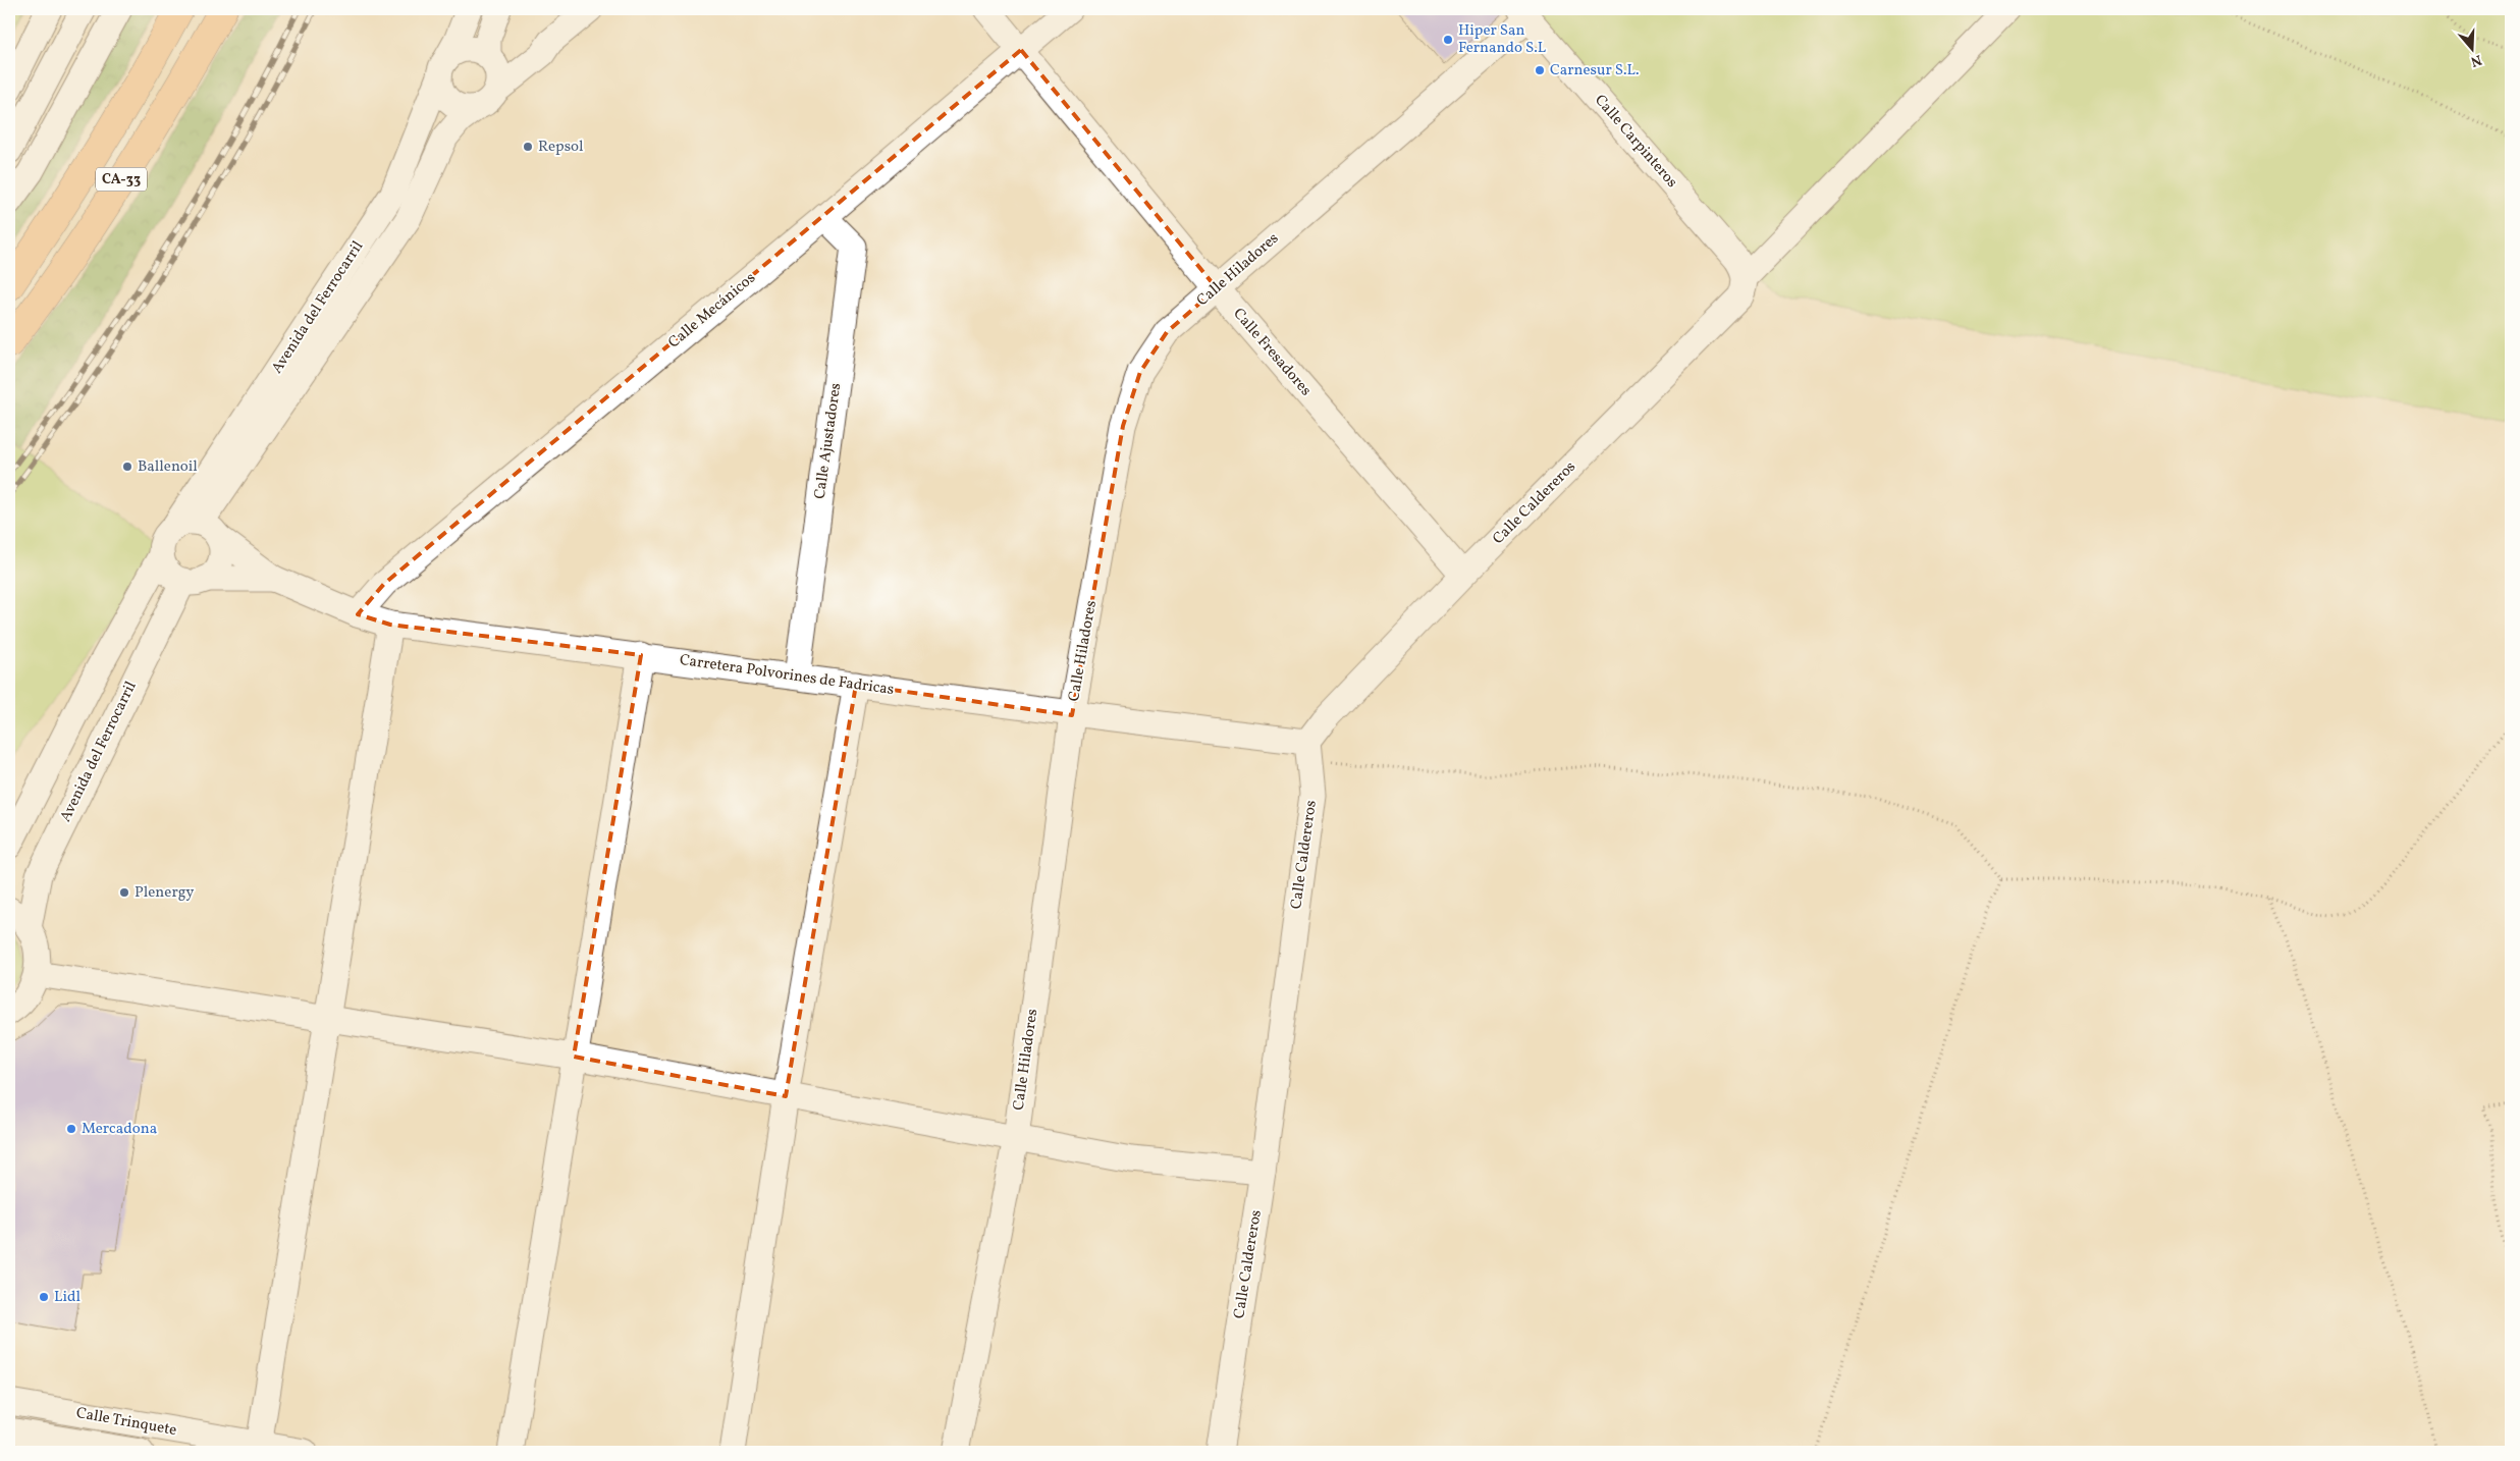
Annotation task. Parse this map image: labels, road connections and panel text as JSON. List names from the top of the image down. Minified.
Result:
{"streets":{"highway":["CA-33"],"street":["Calle Carpinteros","Calle Hiladores","Avenida del Ferrocarril","Calle Mecánicos","Calle Fresadores","Calle Ajustadores","Calle Caldereros","Carretera Polvorines de Fadricas","Calle Trinquete"]},"crossings":[["Calle Carpinteros","Calle Hiladores"],["Calle Carpinteros","Calle Caldereros"],["Calle Hiladores","Calle Fresadores"],["Calle Hiladores","Carretera Polvorines de Fadricas"],["Avenida del Ferrocarril","Carretera Polvorines de Fadricas"],["Calle Mecánicos","Calle Fresadores"],["Calle Mecánicos","Calle Ajustadores"],["Calle Mecánicos","Carretera Polvorines de Fadricas"],["Calle Fresadores","Calle Caldereros"],["Calle Ajustadores","Carretera Polvorines de Fadricas"],["Calle Caldereros","Carretera Polvorines de Fadricas"]],"places":["Hiper San Fernando S.L","Carnesur S.L.","Repsol","Ballenoil","Plenergy","Mercadona","Lidl"],"north":"bottom"}
